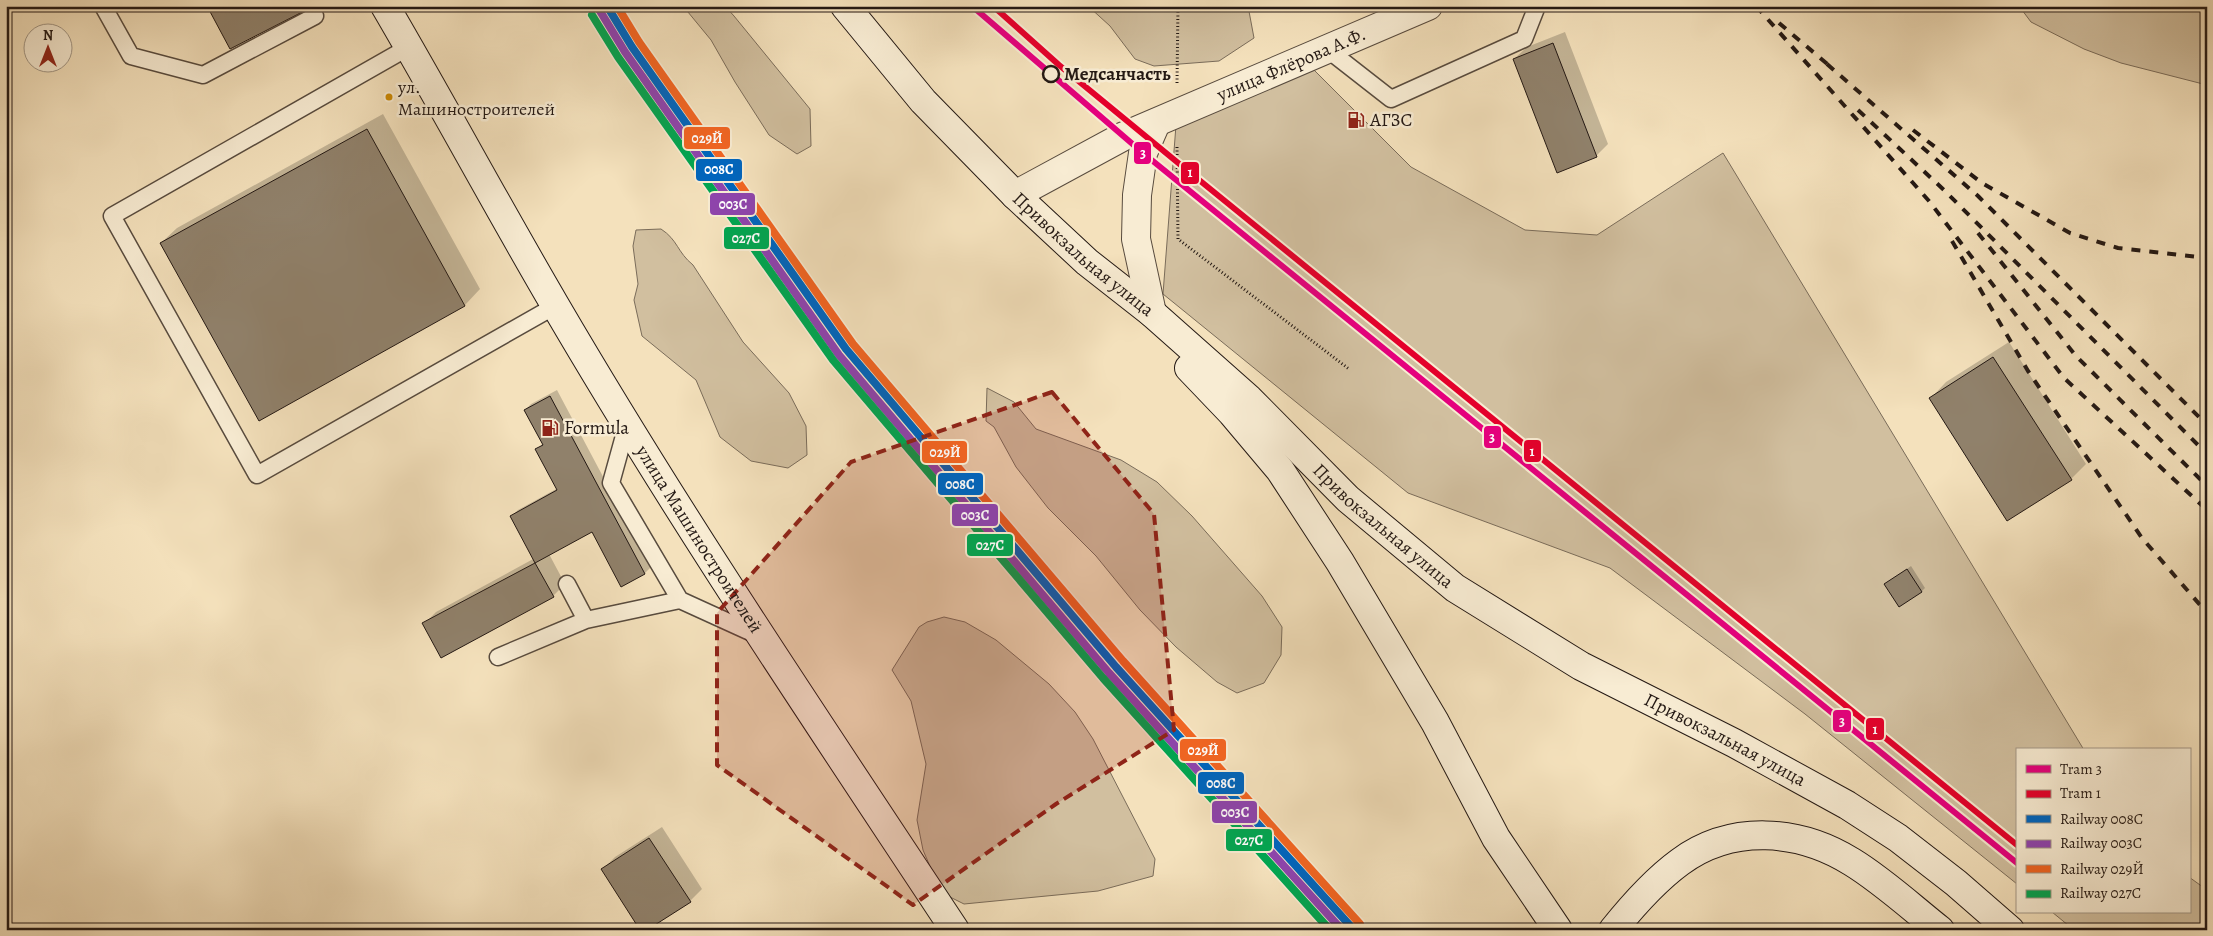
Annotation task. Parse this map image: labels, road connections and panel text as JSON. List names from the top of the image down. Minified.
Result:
{"streets":{"main road":["улица Флёрова А.Ф.","Привокзальная улица","улица Машиностроителей"]},"crossings":[["улица Флёрова А.Ф.","Привокзальная улица"]],"places":{"other":["Медсанчасть","ул. Машиностроителей"],"fuel station":["АГЗС","Formula"]},"lines":["tram line 3","tram line 1","rail line 008С","rail line 029Й","rail line 003С","rail line 027С"],"legend":["Tram 3","Tram 1","Railway 008С","Railway 003С","Railway 029Й","Railway 027С"],"north":"top"}
